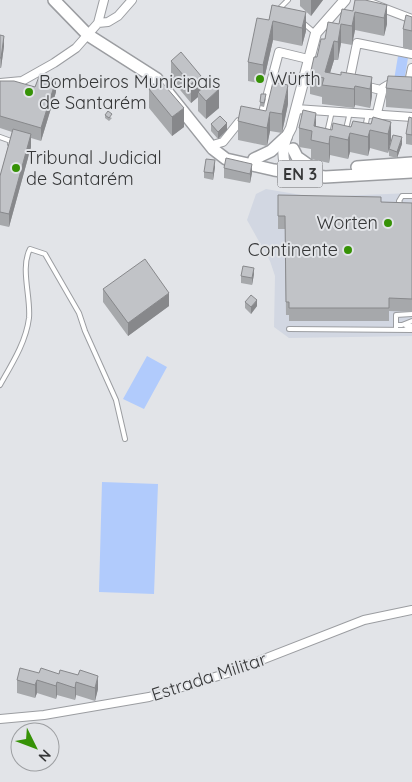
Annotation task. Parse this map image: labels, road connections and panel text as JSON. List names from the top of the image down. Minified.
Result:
{"streets":{"main road":["EN 3"],"street":["Estrada Militar"]},"places":["Würth","Bombeiros Municipais de Santarém","Tribunal Judicial de Santarém","Worten","Continente"],"north":"bottom right"}
